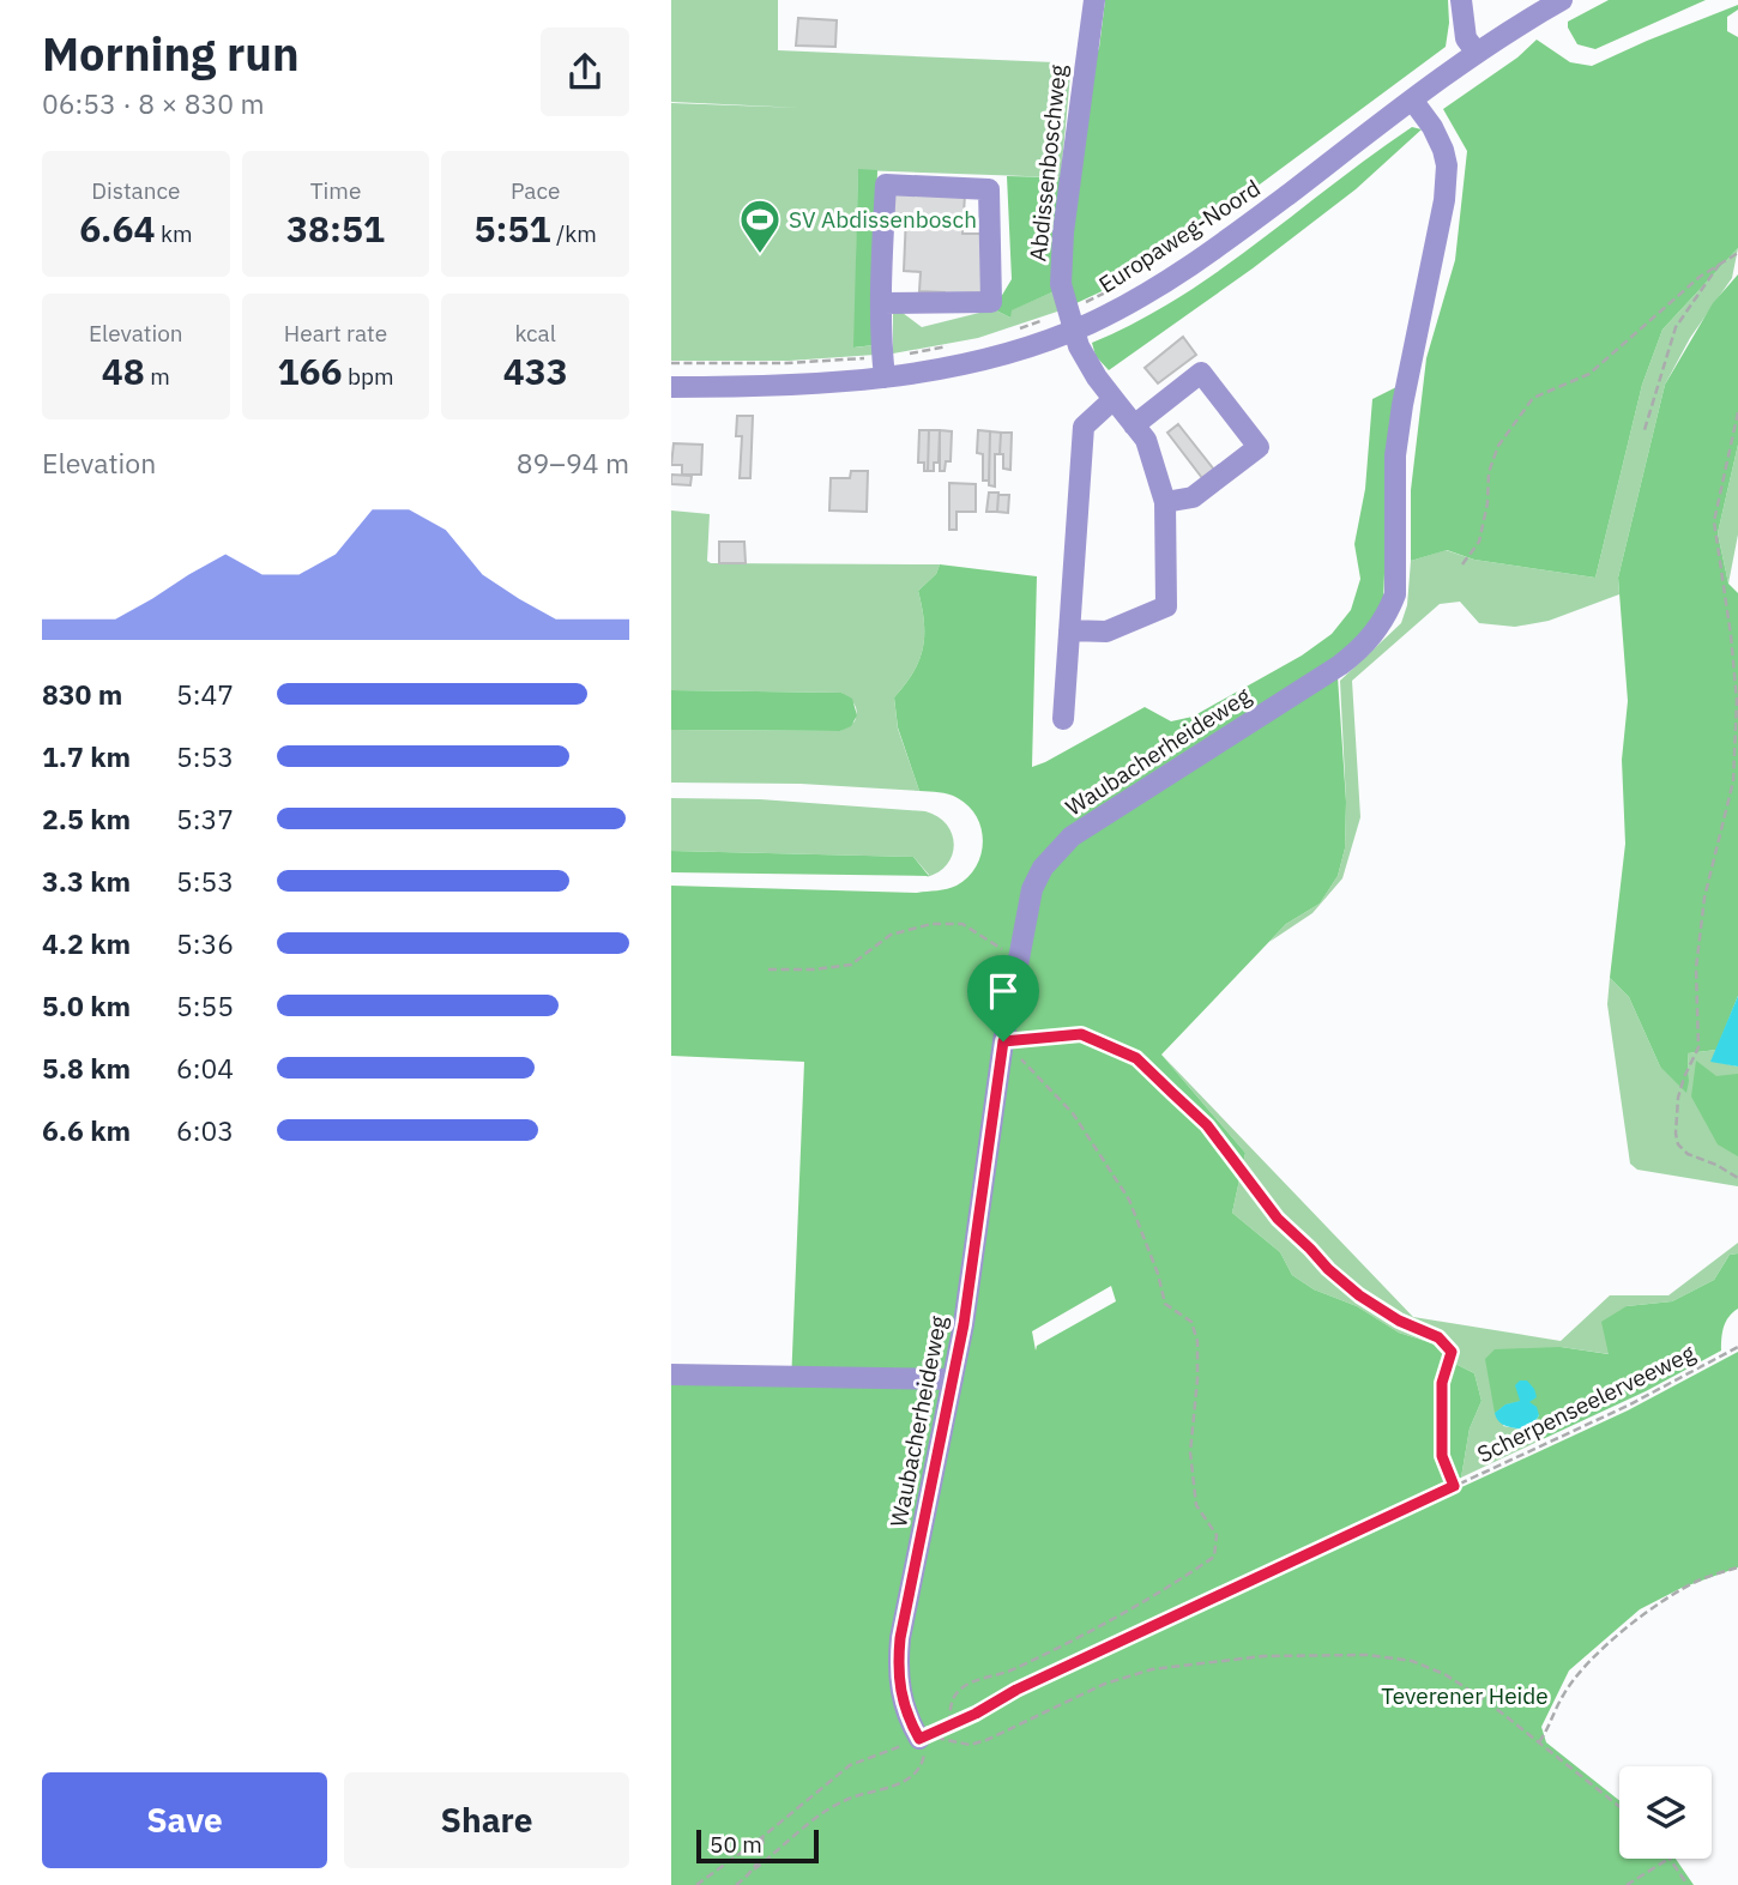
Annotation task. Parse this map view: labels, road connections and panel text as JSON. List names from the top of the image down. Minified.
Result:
{"streets":{"street":["Abdissenboschweg","Europaweg-Noord","Waubacherheideweg"],"path":["Scherpenseelerveeweg"]},"crossings":[["Abdissenboschweg","Europaweg-Noord"],["Europaweg-Noord","Waubacherheideweg"],["Waubacherheideweg","Scherpenseelerveeweg"]],"parks":["Teverener Heide"],"places":{"sports":["SV Abdissenbosch"]},"scale_bar":"50 m","page":{"heading":["Morning run","06:53 · 8 × 830 m"],"stats":[["Distance","6.64 km"],["Time","38:51"],["Pace","5:51 /km"],["Elevation","48 m"],["Heart rate","166 bpm"],["kcal","433"]],"chart":["Elevation","89–94 m"],"list":[{"name":"830 m","note":"5:47"},{"name":"1.7 km","note":"5:53"},{"name":"2.5 km","note":"5:37"},{"name":"3.3 km","note":"5:53"},{"name":"4.2 km","note":"5:36"},{"name":"5.0 km","note":"5:55"},{"name":"5.8 km","note":"6:04"},{"name":"6.6 km","note":"6:03"}],"buttons":["Save","Share"],"scale":"50 m"}}
